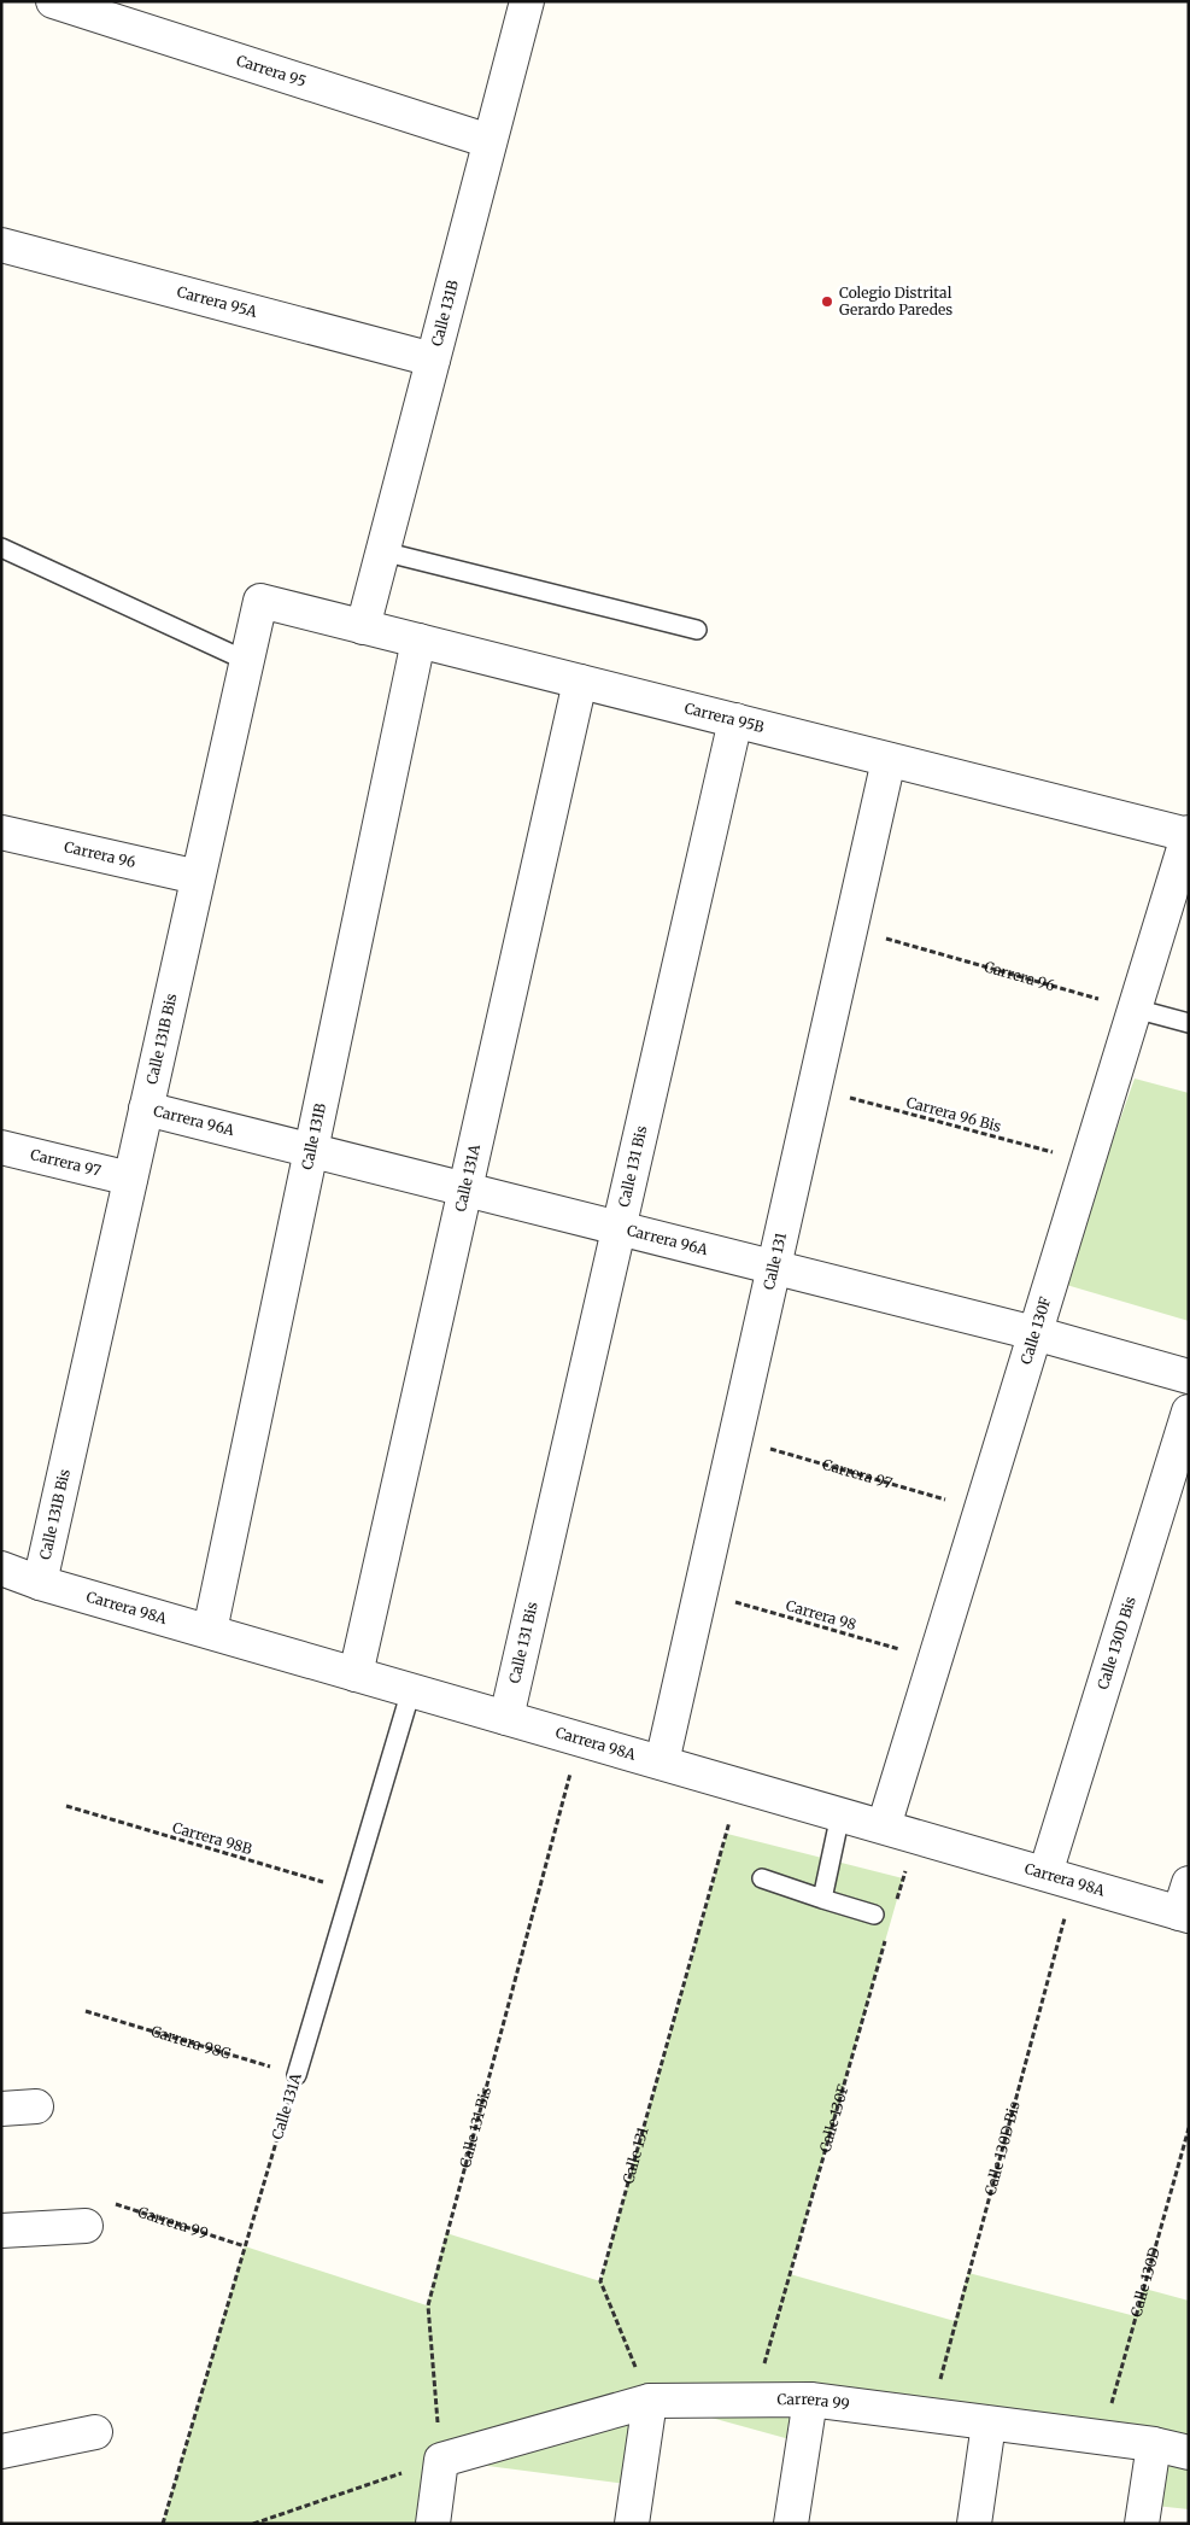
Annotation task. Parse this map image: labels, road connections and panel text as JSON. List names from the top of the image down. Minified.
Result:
{"streets":{"street":["Carrera 95","Carrera 95A","Calle 131B","Carrera 95B","Carrera 96","Calle 131B Bis","Carrera 96A","Carrera 97","Calle 131 Bis","Calle 131A","Calle 131","Calle 130F","Carrera 98A","Calle 130D Bis","Carrera 99"],"path":["Carrera 96 Bis","Carrera 98","Carrera 98B","Carrera 98C","Calle 130D"]},"crossings":[["Carrera 95","Calle 131B"],["Carrera 95A","Calle 131B"],["Calle 131B","Carrera 95B"],["Calle 131B","Carrera 96A"],["Calle 131B","Carrera 98A"],["Carrera 95B","Calle 131B Bis"],["Carrera 95B","Calle 131 Bis"],["Carrera 95B","Calle 131A"],["Carrera 95B","Calle 131"],["Carrera 95B","Calle 130F"],["Carrera 96","Calle 131B Bis"],["Carrera 96","Calle 131"],["Carrera 96","Calle 130F"],["Calle 131B Bis","Carrera 96A"],["Calle 131B Bis","Carrera 97"],["Calle 131B Bis","Carrera 98A"],["Carrera 96 Bis","Calle 131"],["Carrera 96 Bis","Calle 130F"],["Carrera 96A","Calle 131 Bis"],["Carrera 96A","Calle 131A"],["Carrera 96A","Calle 131"],["Carrera 96A","Calle 130F"],["Carrera 97","Calle 131"],["Carrera 97","Calle 130F"],["Calle 131 Bis","Carrera 98A"],["Calle 131 Bis","Carrera 99"],["Calle 131A","Carrera 98A"],["Calle 131A","Carrera 98B"],["Calle 131A","Carrera 98C"],["Calle 131A","Carrera 99"],["Calle 131","Carrera 98A"],["Calle 131","Carrera 98"],["Calle 131","Carrera 99"],["Calle 130F","Carrera 98A"],["Calle 130F","Carrera 98"],["Calle 130F","Carrera 99"],["Carrera 98A","Calle 130D Bis"],["Calle 130D Bis","Carrera 99"],["Carrera 99","Calle 130D"]],"places":["Colegio Distrital Gerardo Paredes"]}
